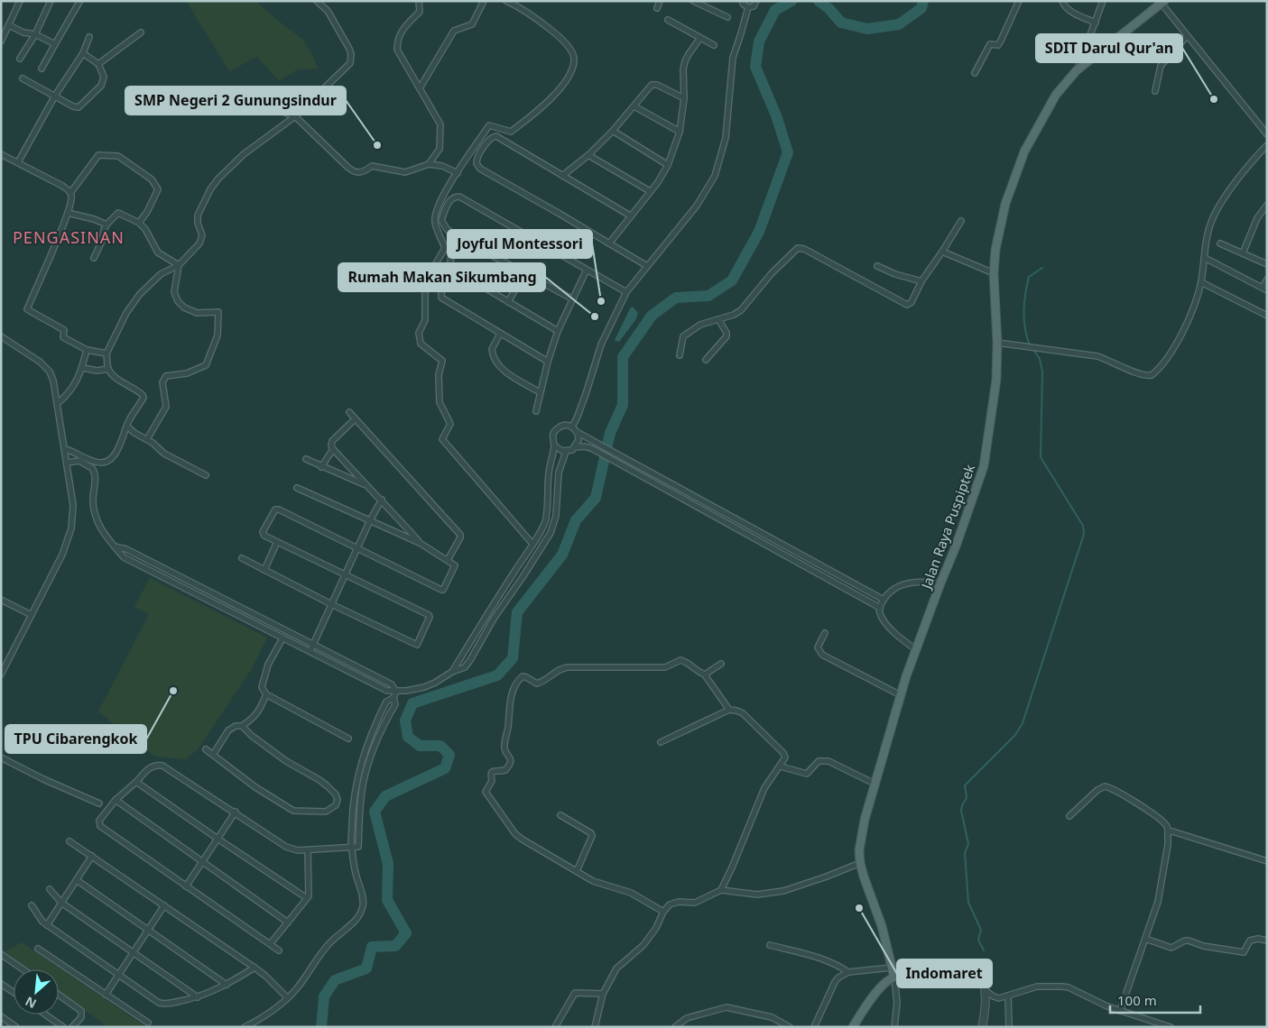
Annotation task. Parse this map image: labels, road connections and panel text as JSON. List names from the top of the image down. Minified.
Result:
{"streets":{"main road":["Jalan Raya Puspiptek"]},"districts":["PENGASINAN"],"places":["SDIT Darul Qur'an","SMP Negeri 2 Gunungsindur","Joyful Montessori","Rumah Makan Sikumbang","TPU Cibarengkok","Indomaret"],"scale_bar":"100 m","north":"bottom left"}
